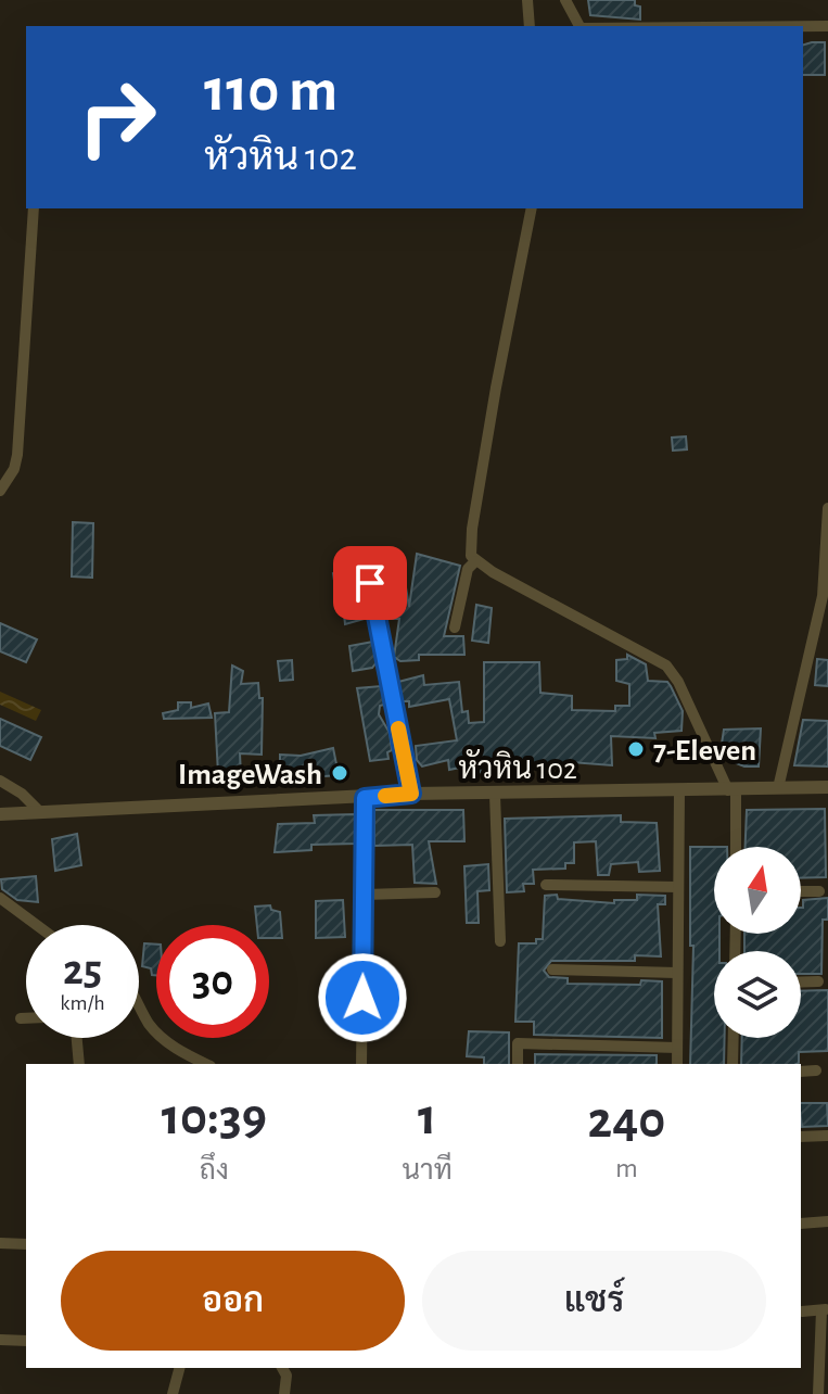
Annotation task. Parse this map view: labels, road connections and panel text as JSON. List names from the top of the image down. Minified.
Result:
{"streets":{"street":["หัวหิน 102"]},"places":["7-Eleven","ImageWash"],"north":"top","page":{"turn":["110 m","หัวหิน 102"],"speed":"25 km/h","limit":"30","eta":["10:39","ถึง","1","นาที","240","m"],"buttons":["ออก","แชร์"]}}
